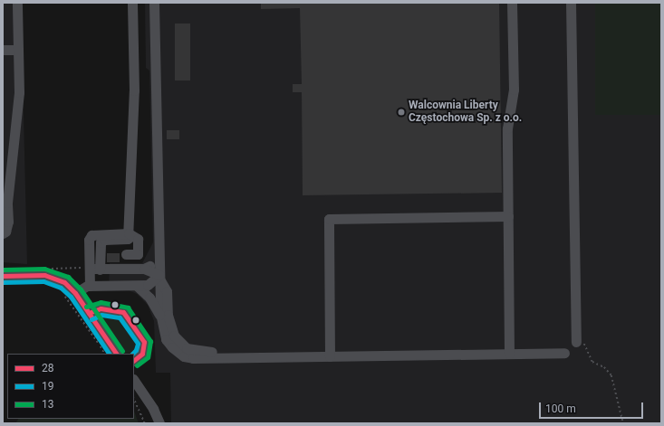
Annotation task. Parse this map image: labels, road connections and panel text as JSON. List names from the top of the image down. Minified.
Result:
{"places":["Walcownia Liberty Częstochowa Sp. z o.o."],"lines":["transit line 13","transit line 28","transit line 19"],"legend":["28","19","13"],"scale_bar":"100 m"}
